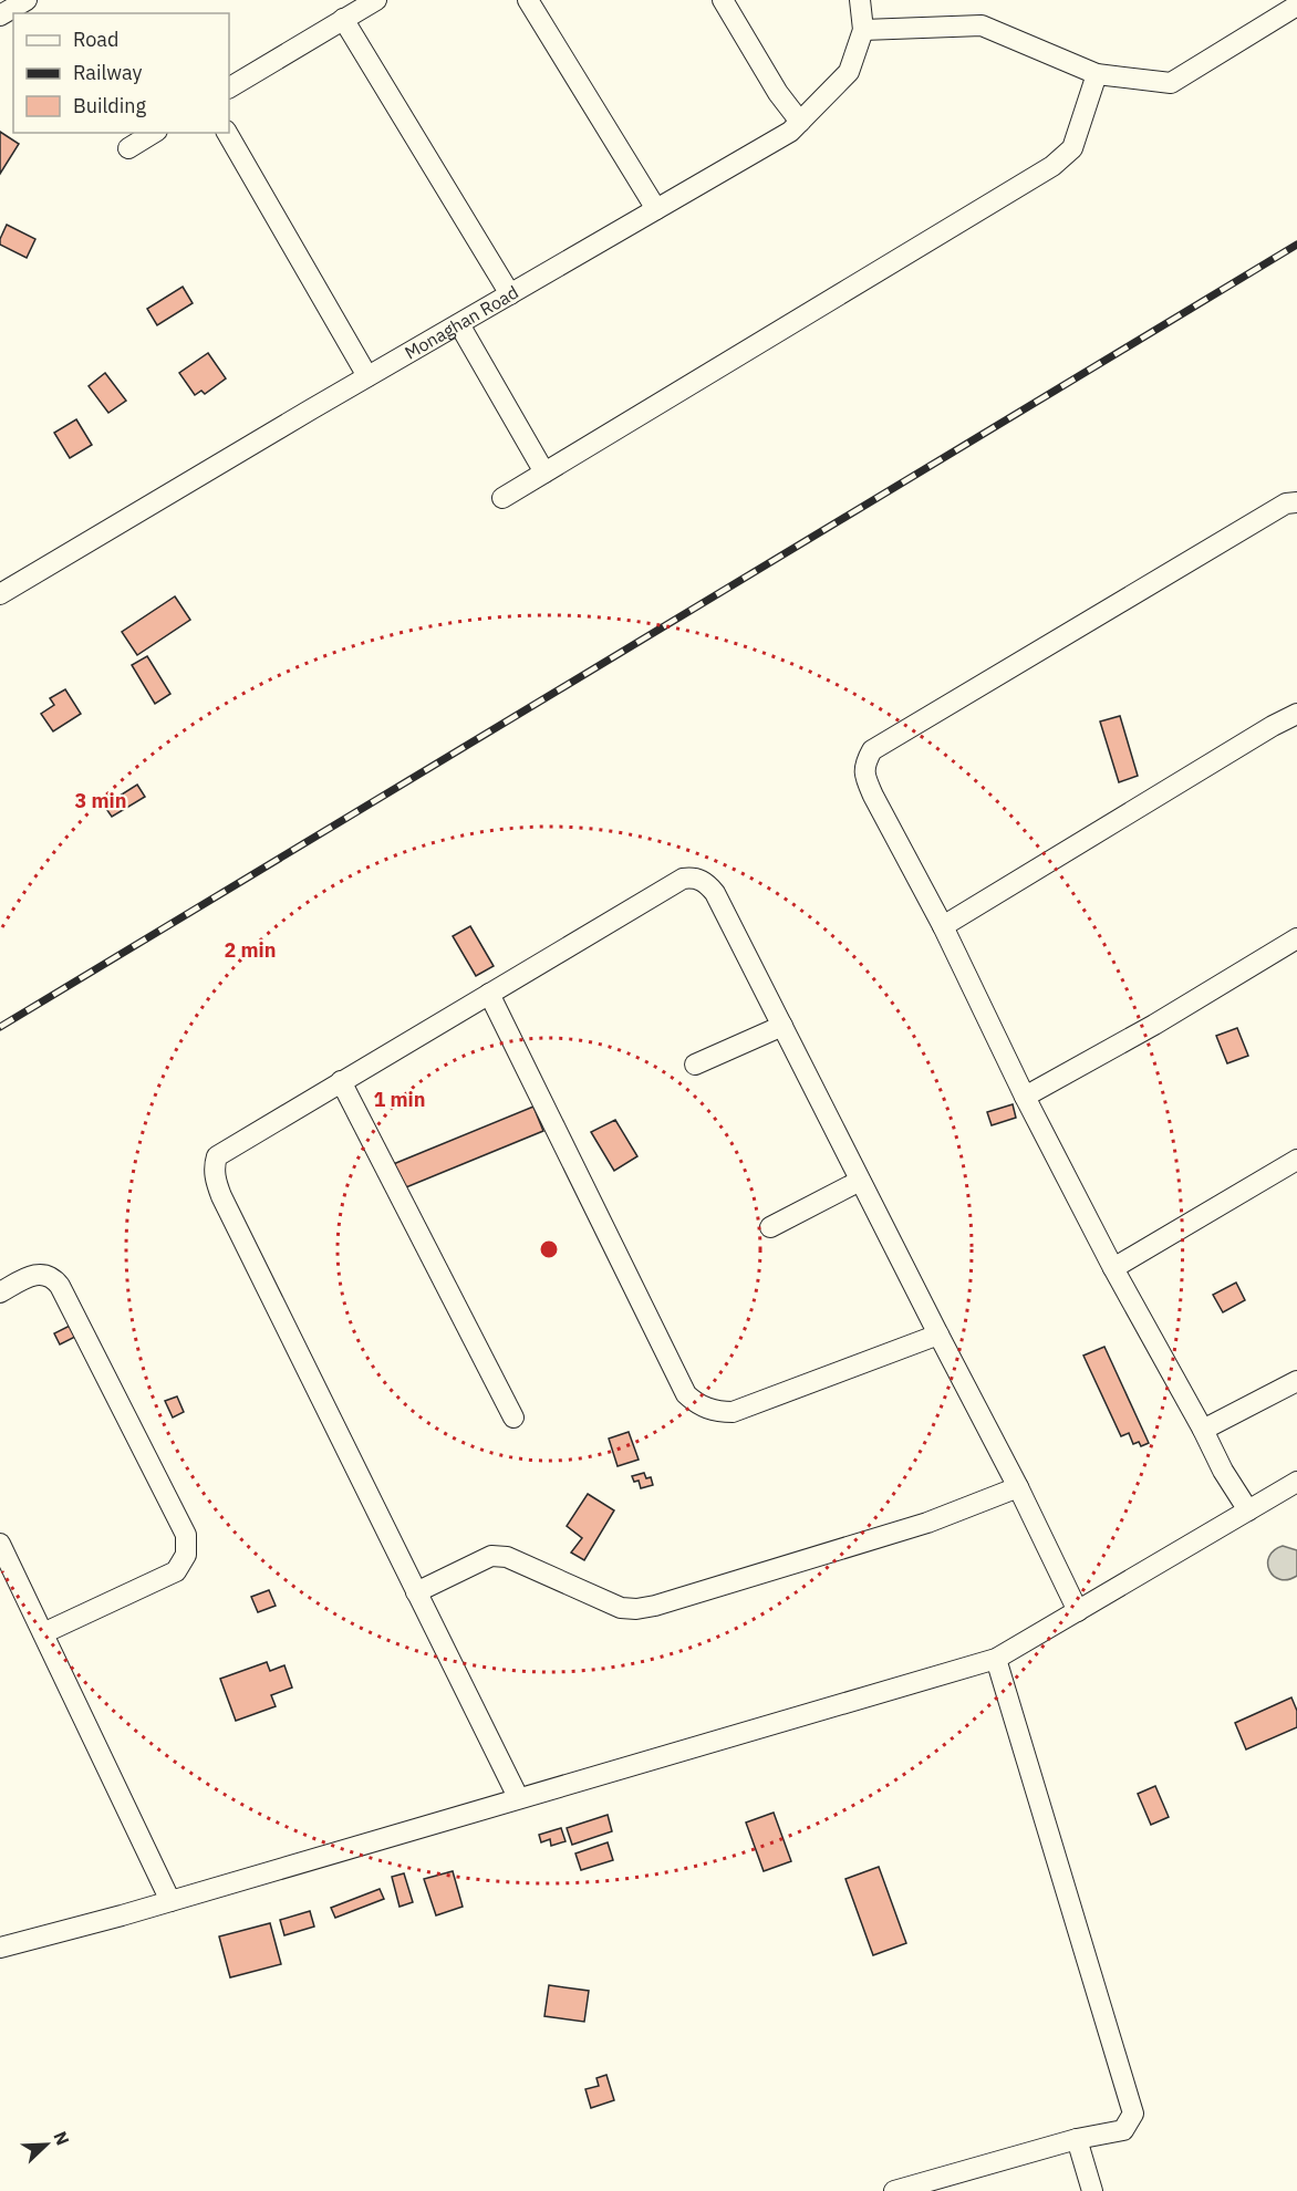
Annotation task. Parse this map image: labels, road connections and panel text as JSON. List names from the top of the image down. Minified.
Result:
{"streets":{"street":["Monaghan Road"]},"legend":["Road","Railway","Building"],"north":"top right","rings":["3 min","2 min","1 min"]}
